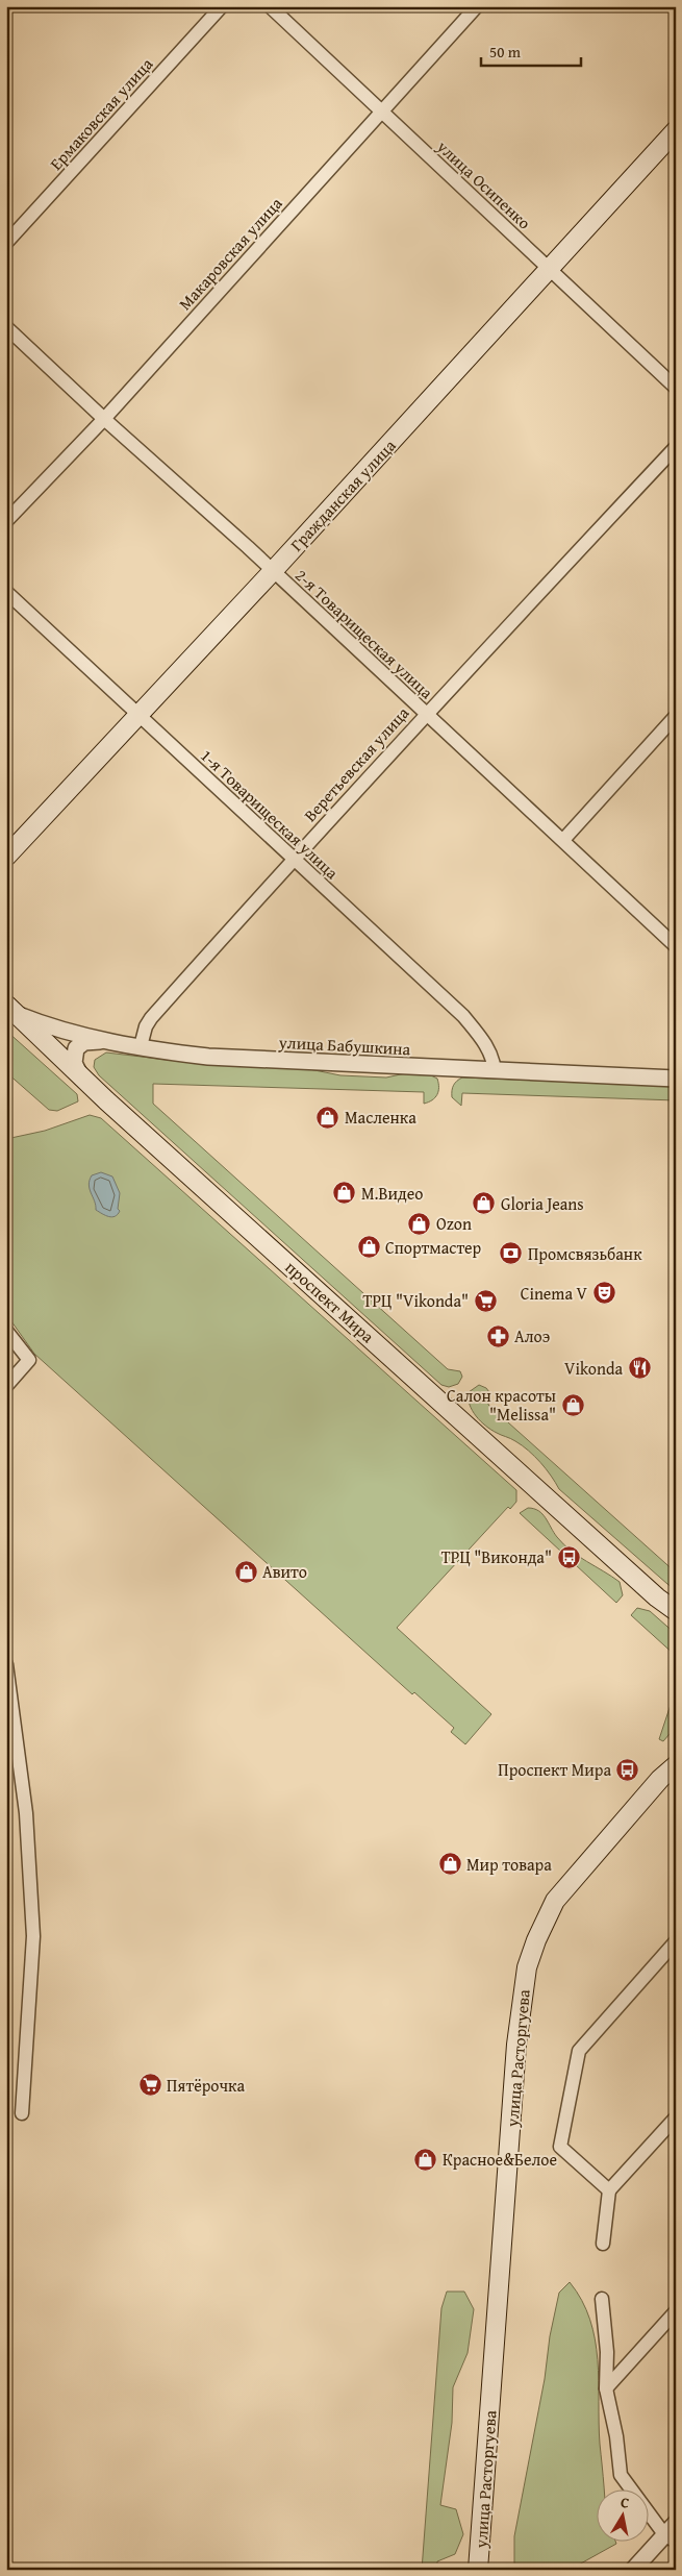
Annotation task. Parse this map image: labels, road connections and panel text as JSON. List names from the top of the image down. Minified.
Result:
{"streets":{"main road":["Гражданская улица","проспект Мира","улица Расторгуева"],"street":["Ермаковская улица","улица Осипенко","Макаровская улица","2-я Товарищеская улица","Веретьевская улица","1-я Товарищеская улица","улица Бабушкина"]},"crossings":[["улица Осипенко","Макаровская улица"],["улица Осипенко","Гражданская улица"],["Макаровская улица","2-я Товарищеская улица"],["Гражданская улица","2-я Товарищеская улица"],["Гражданская улица","1-я Товарищеская улица"],["2-я Товарищеская улица","Веретьевская улица"],["Веретьевская улица","1-я Товарищеская улица"],["Веретьевская улица","улица Бабушкина"],["1-я Товарищеская улица","улица Бабушкина"],["улица Бабушкина","проспект Мира"]],"places":{"shop":["Масленка","М.Видео","Gloria Jeans","Ozon","Спортмастер","Салон красоты \"Melissa\"","Авито","Мир товара","Красное&Белое"],"bank":["Промсвязьбанк"],"theatre":["Cinema V"],"supermarket":["ТРЦ \"Vikonda\"","Пятёрочка"],"pharmacy":["Алоэ"],"restaurant":["Vikonda"],"bus stop":["ТРЦ \"Виконда\"","Проспект Мира"]},"scale_bar":"50 m","north":"top"}
